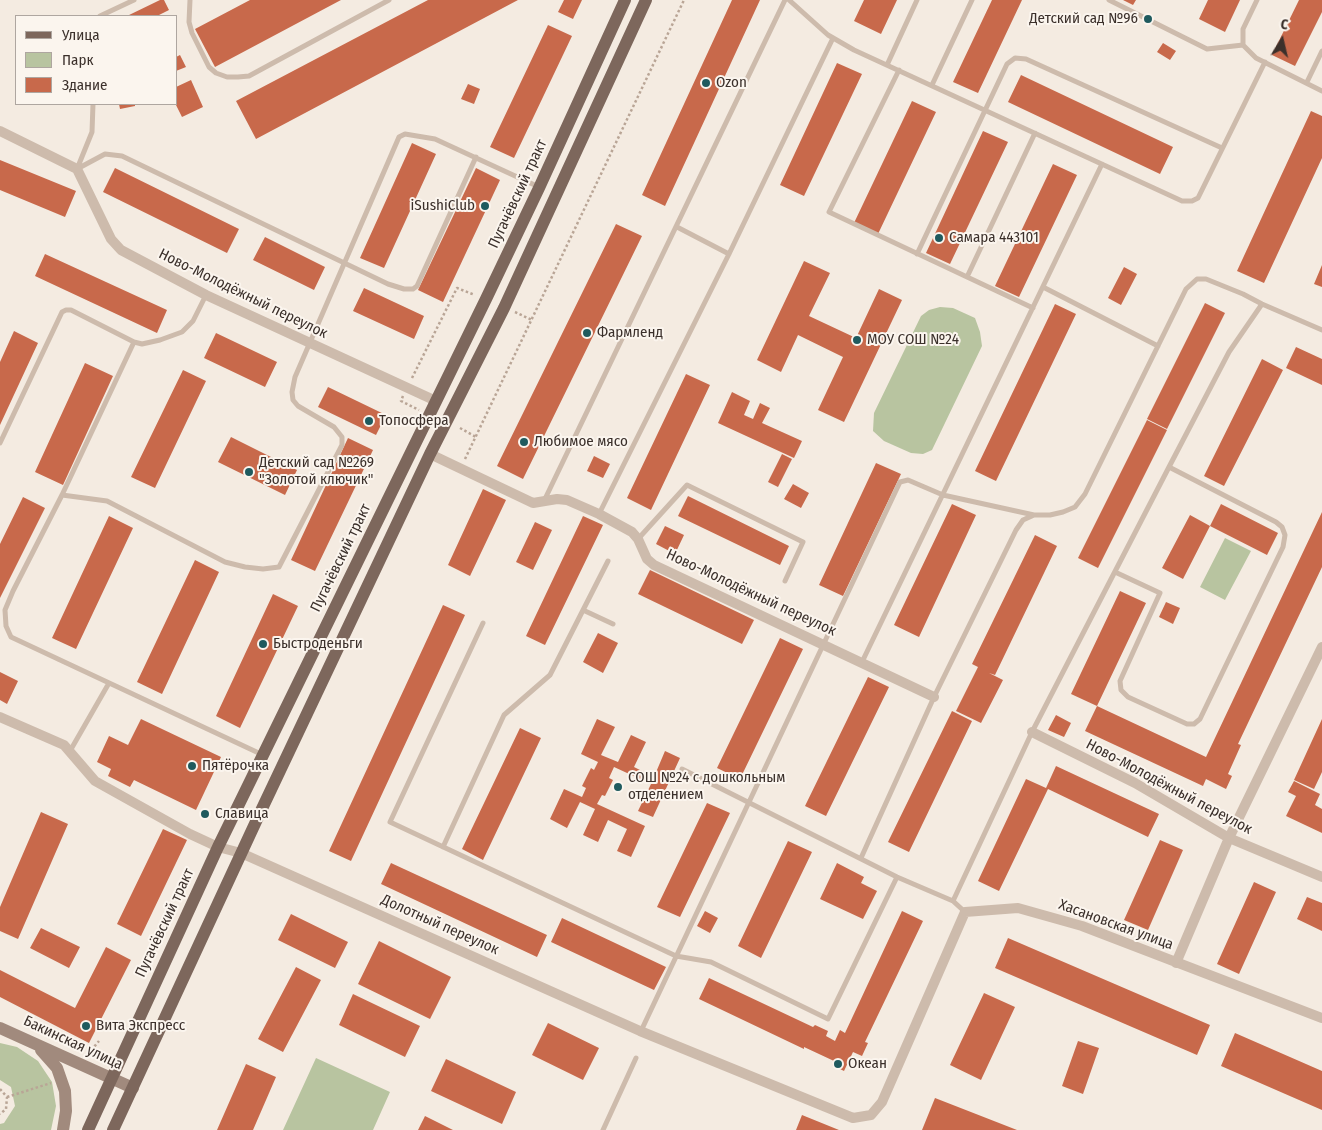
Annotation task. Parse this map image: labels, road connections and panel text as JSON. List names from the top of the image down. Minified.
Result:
{"streets":{"main road":["Пугачёвский тракт","Бакинская улица"],"street":["Ново-Молодёжный переулок","Долотный переулок","Хасановская улица"]},"crossings":[["Пугачёвский тракт","Ново-Молодёжный переулок"],["Пугачёвский тракт","Долотный переулок"],["Пугачёвский тракт","Бакинская улица"],["Ново-Молодёжный переулок","Хасановская улица"],["Долотный переулок","Хасановская улица"]],"places":["Детский сад №96","Ozon","iSushiClub","Самара 443101","Фармленд","МОУ СОШ №24","Топосфера","Любимое мясо","Детский сад №269 \"Золотой ключик\"","Быстроденьги","Пятёрочка","СОШ №24 с дошкольным отделением","Славица","Вита Экспресс","Океан"],"legend":["Улица","Парк","Здание"],"north":"top"}
